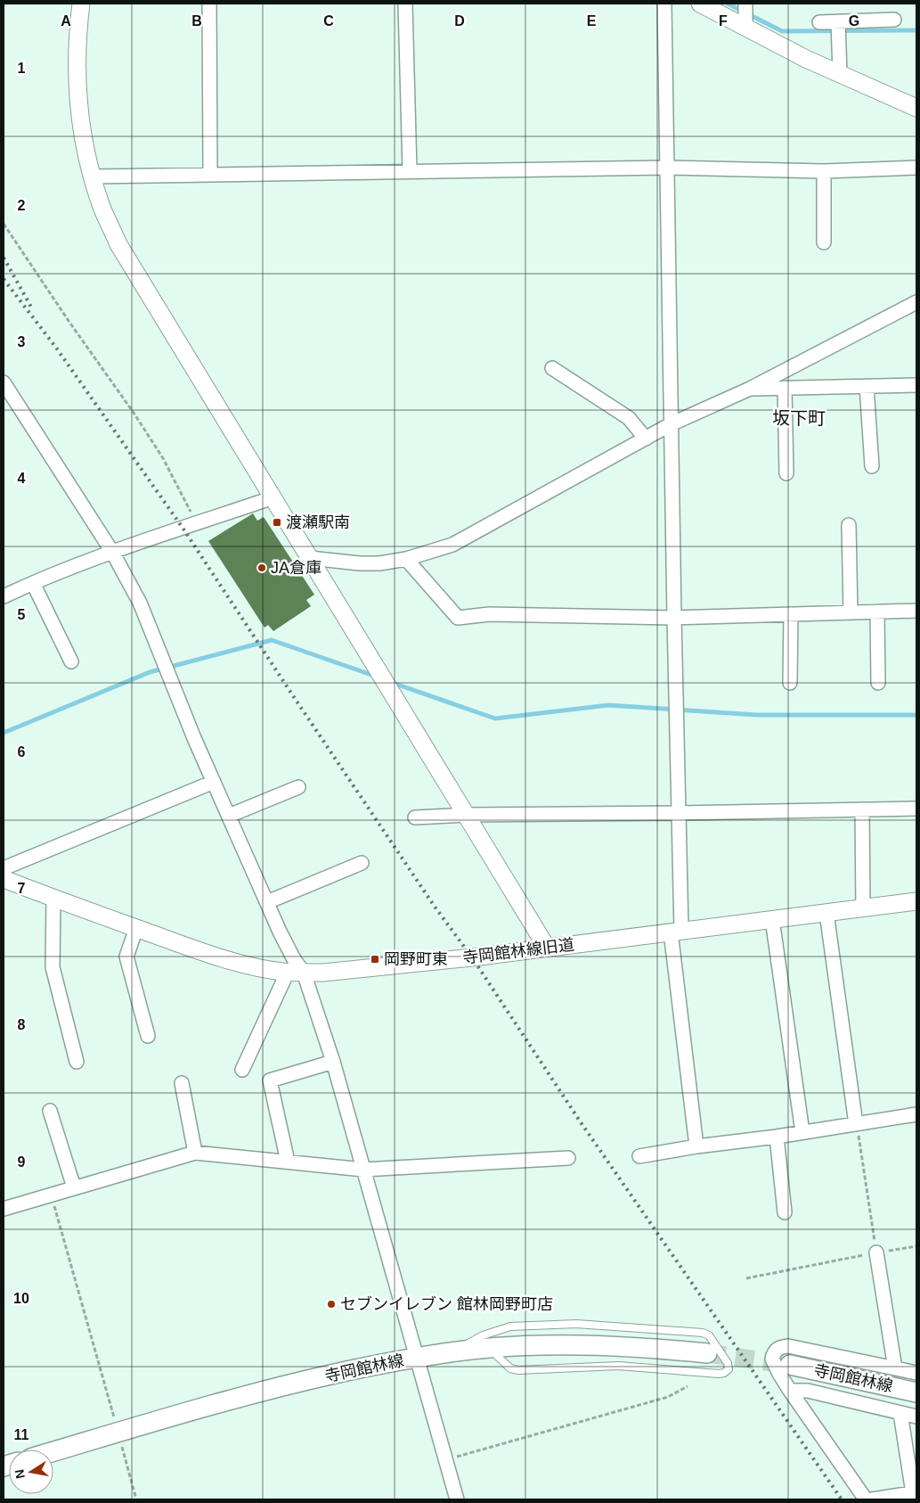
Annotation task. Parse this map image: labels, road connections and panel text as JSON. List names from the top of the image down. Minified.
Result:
{"streets":{"main road":["寺岡館林線"],"street":["寺岡館林線旧道"]},"districts":["坂下町"],"places":{"transit":["渡瀬駅南","岡野町東"],"other":["JA倉庫","セブンイレブン 館林岡野町店"]},"north":"left","grid":{"columns":["A","B","C","D","E","F","G"],"rows":["1","2","3","4","5","6","7","8","9","10","11"]}}
